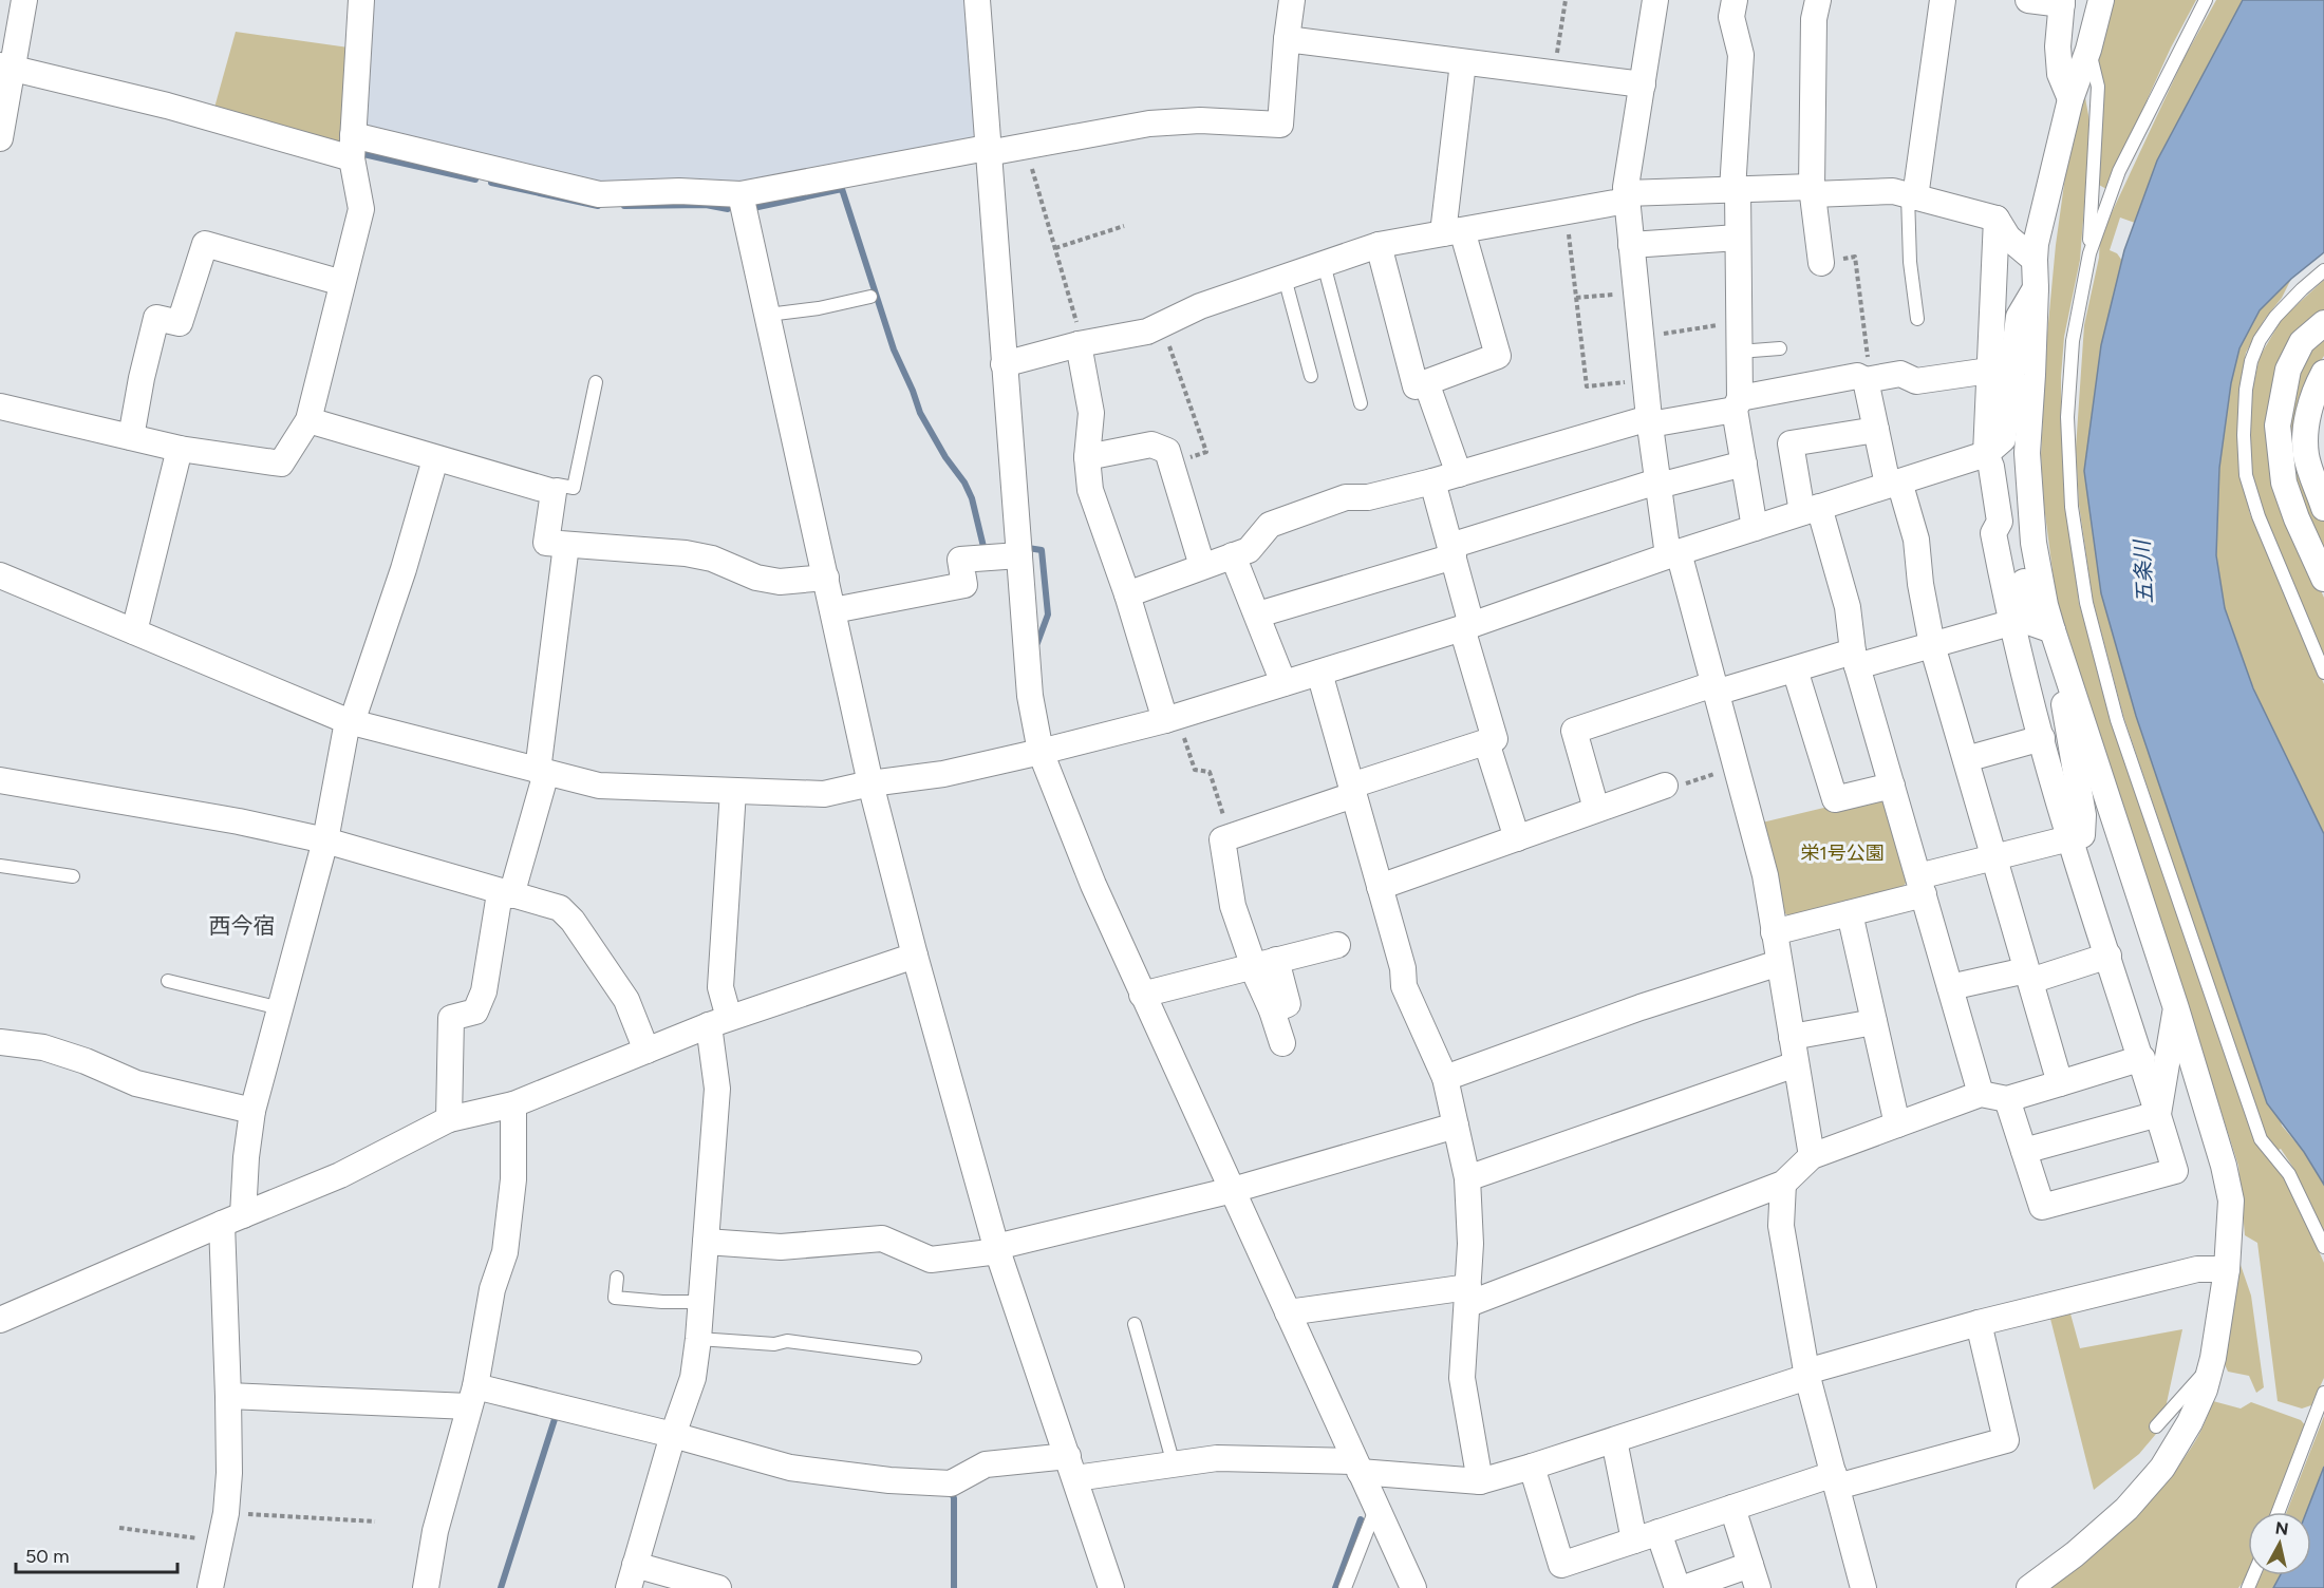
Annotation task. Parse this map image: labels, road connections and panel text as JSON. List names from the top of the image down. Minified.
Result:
{"districts":["西今宿"],"water":["五条川"],"parks":["栄1号公園"],"scale_bar":"50 m","north":"top"}
